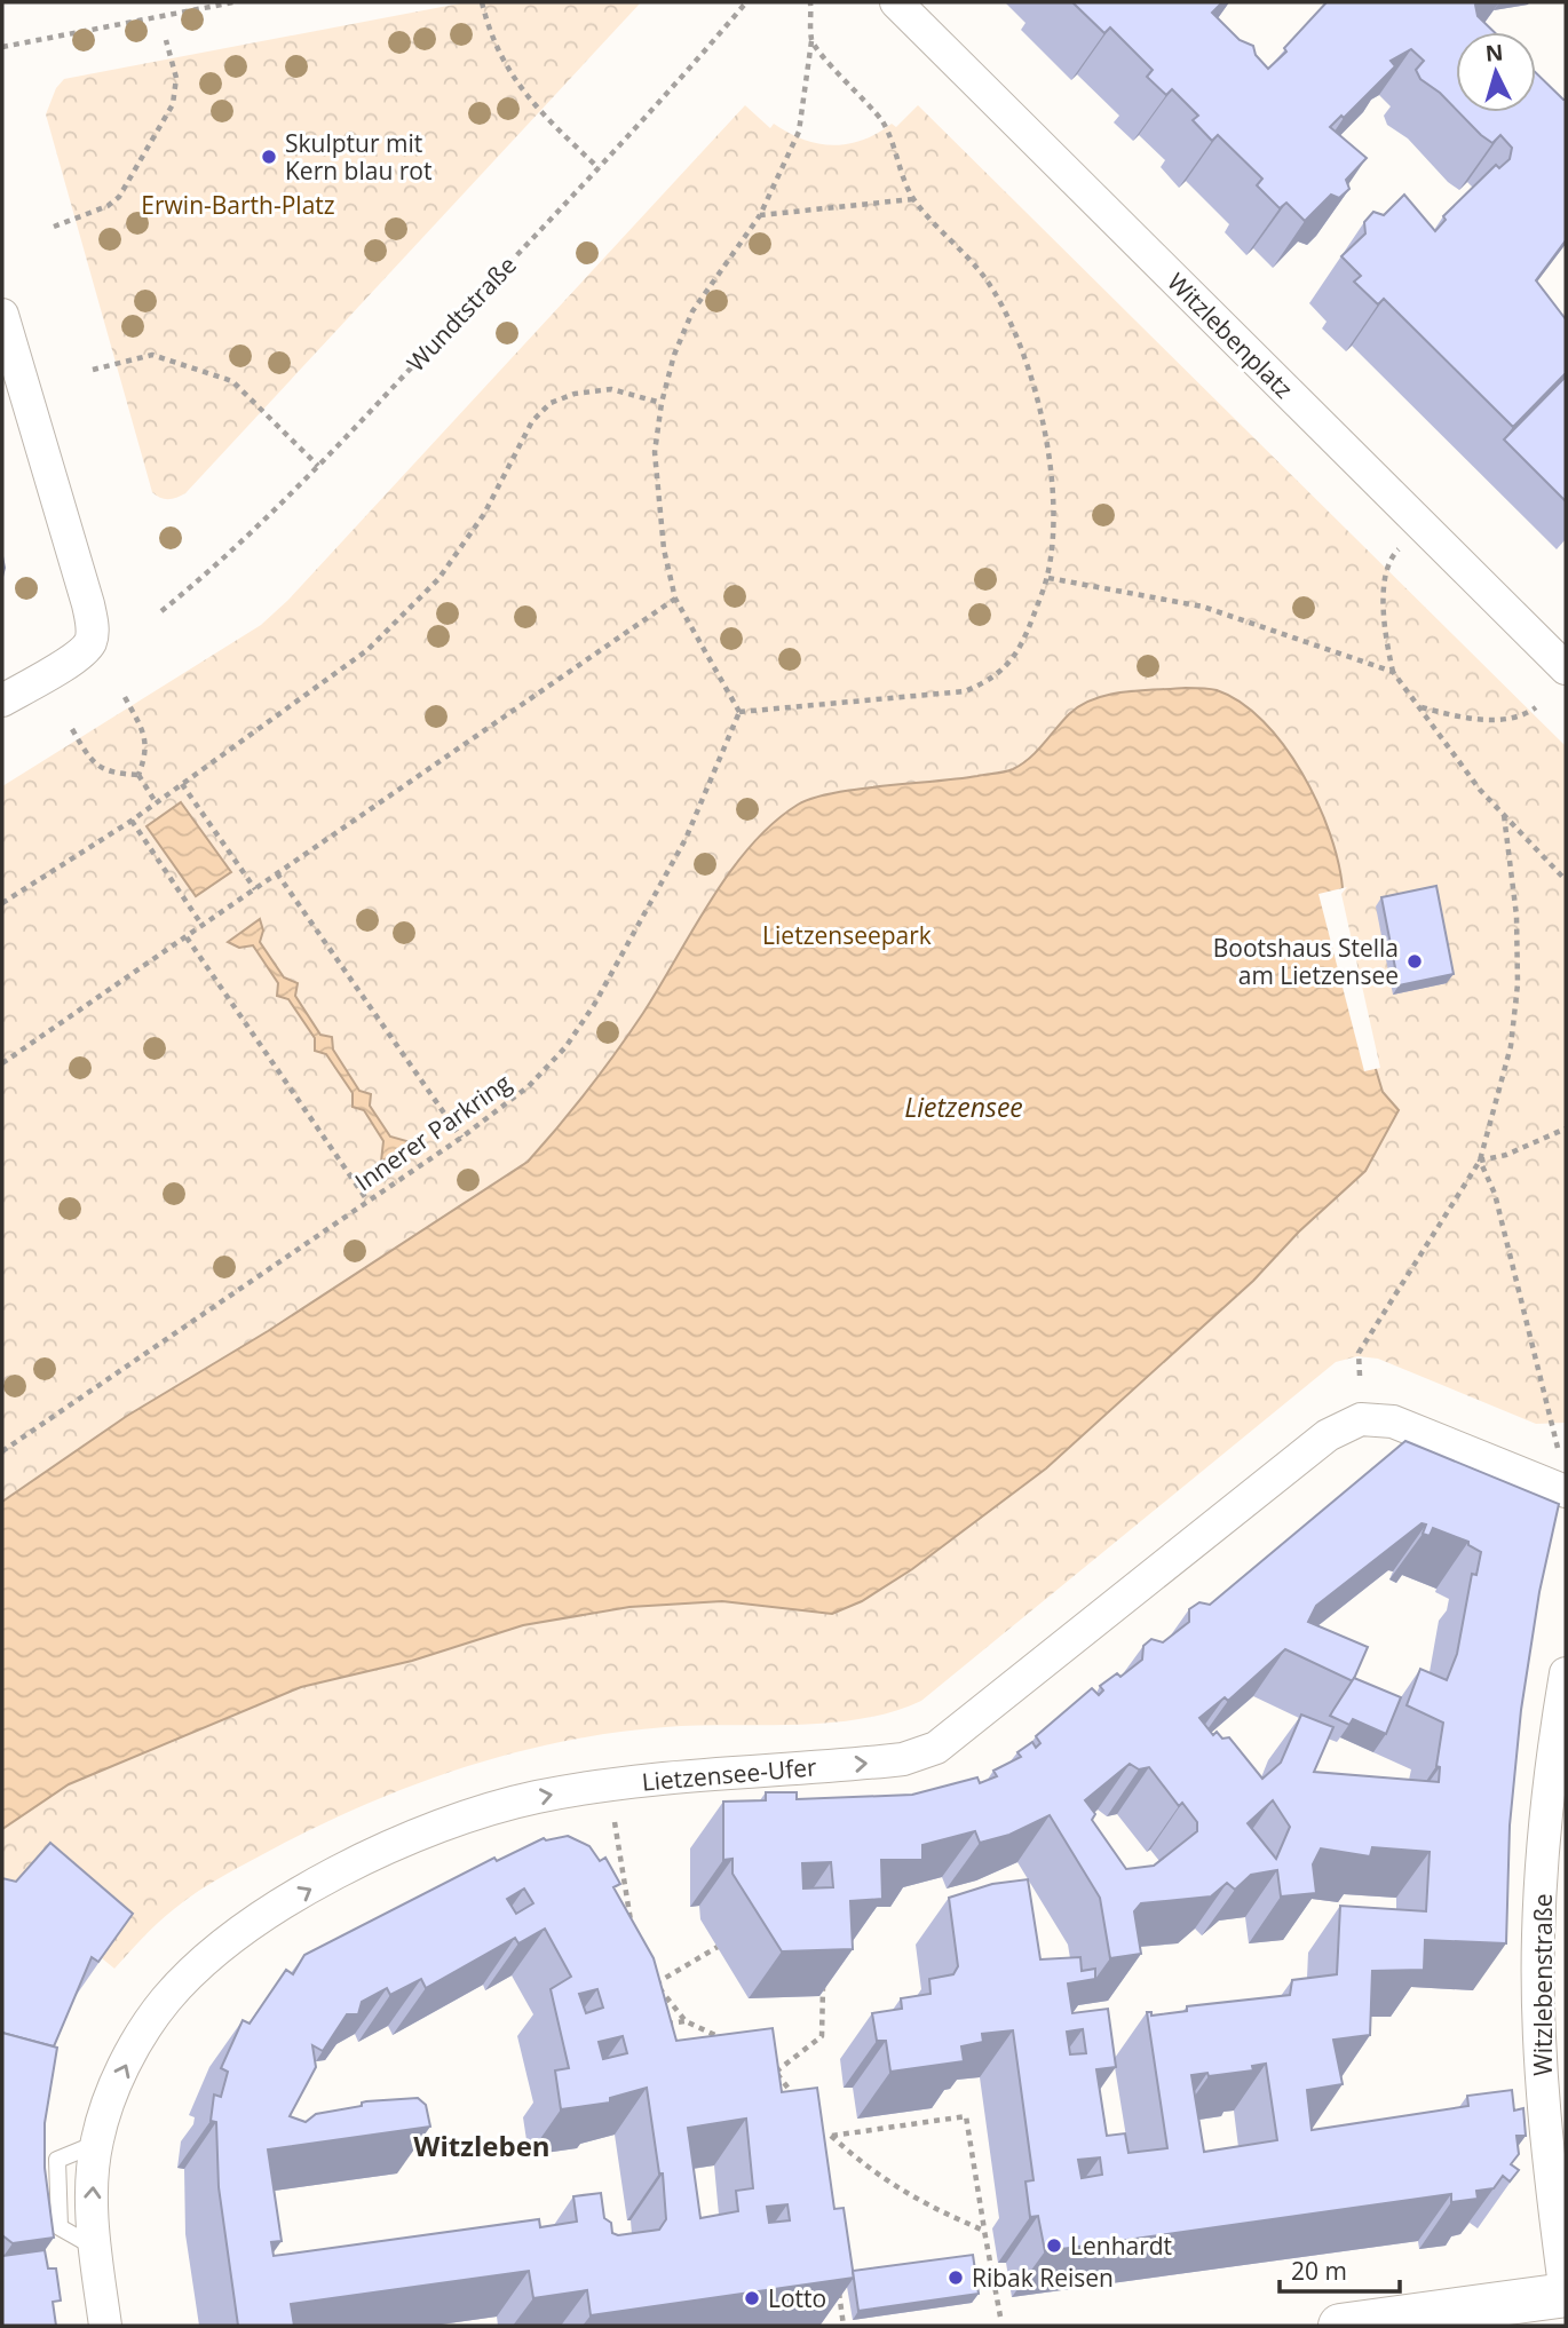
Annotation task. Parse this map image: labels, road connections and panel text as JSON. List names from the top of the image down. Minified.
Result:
{"streets":{"street":["Witzlebenplatz","Lietzensee-Ufer","Witzlebenstraße"],"path":["Wundtstraße","Innerer Parkring"]},"one_way":["Lietzensee-Ufer"],"districts":["Witzleben"],"water":["Lietzensee"],"parks":["Erwin-Barth-Platz","Lietzenseepark"],"places":["Skulptur mit Kern blau rot","Bootshaus Stella am Lietzensee","Lenhardt","Ribak Reisen","Lotto"],"scale_bar":"20 m","north":"top"}
